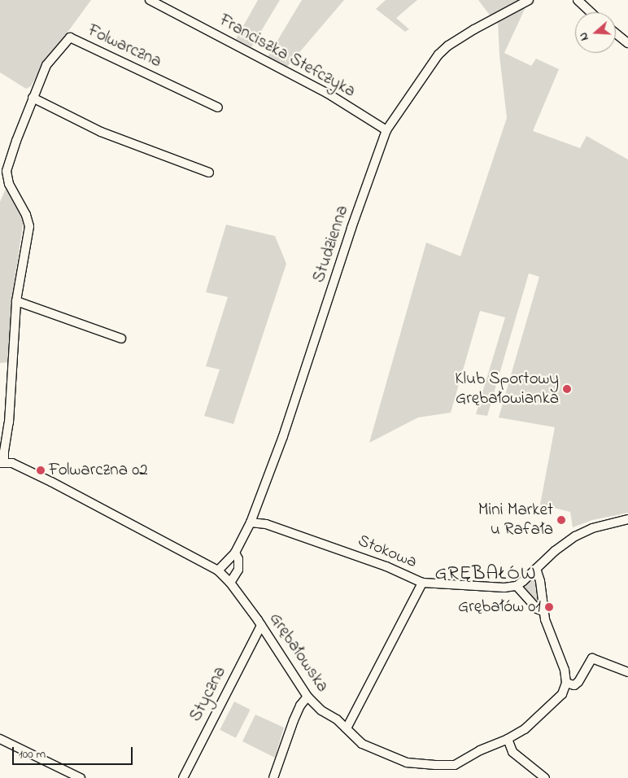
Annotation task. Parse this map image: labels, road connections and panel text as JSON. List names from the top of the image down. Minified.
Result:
{"streets":{"street":["Folwarczna","Franciszka Stefczyka","Studzienna","Stokowa","Grębałowska","Styczna"]},"crossings":[["Folwarczna","Grębałowska"],["Franciszka Stefczyka","Studzienna"],["Studzienna","Stokowa"],["Studzienna","Grębałowska"],["Grębałowska","Styczna"]],"districts":["GRĘBAŁÓW"],"places":["Klub Sportowy Grębałowianka","Folwarczna 02","Mini Market u Rafała","Grębałów 01"],"scale_bar":"100 m","north":"left"}
